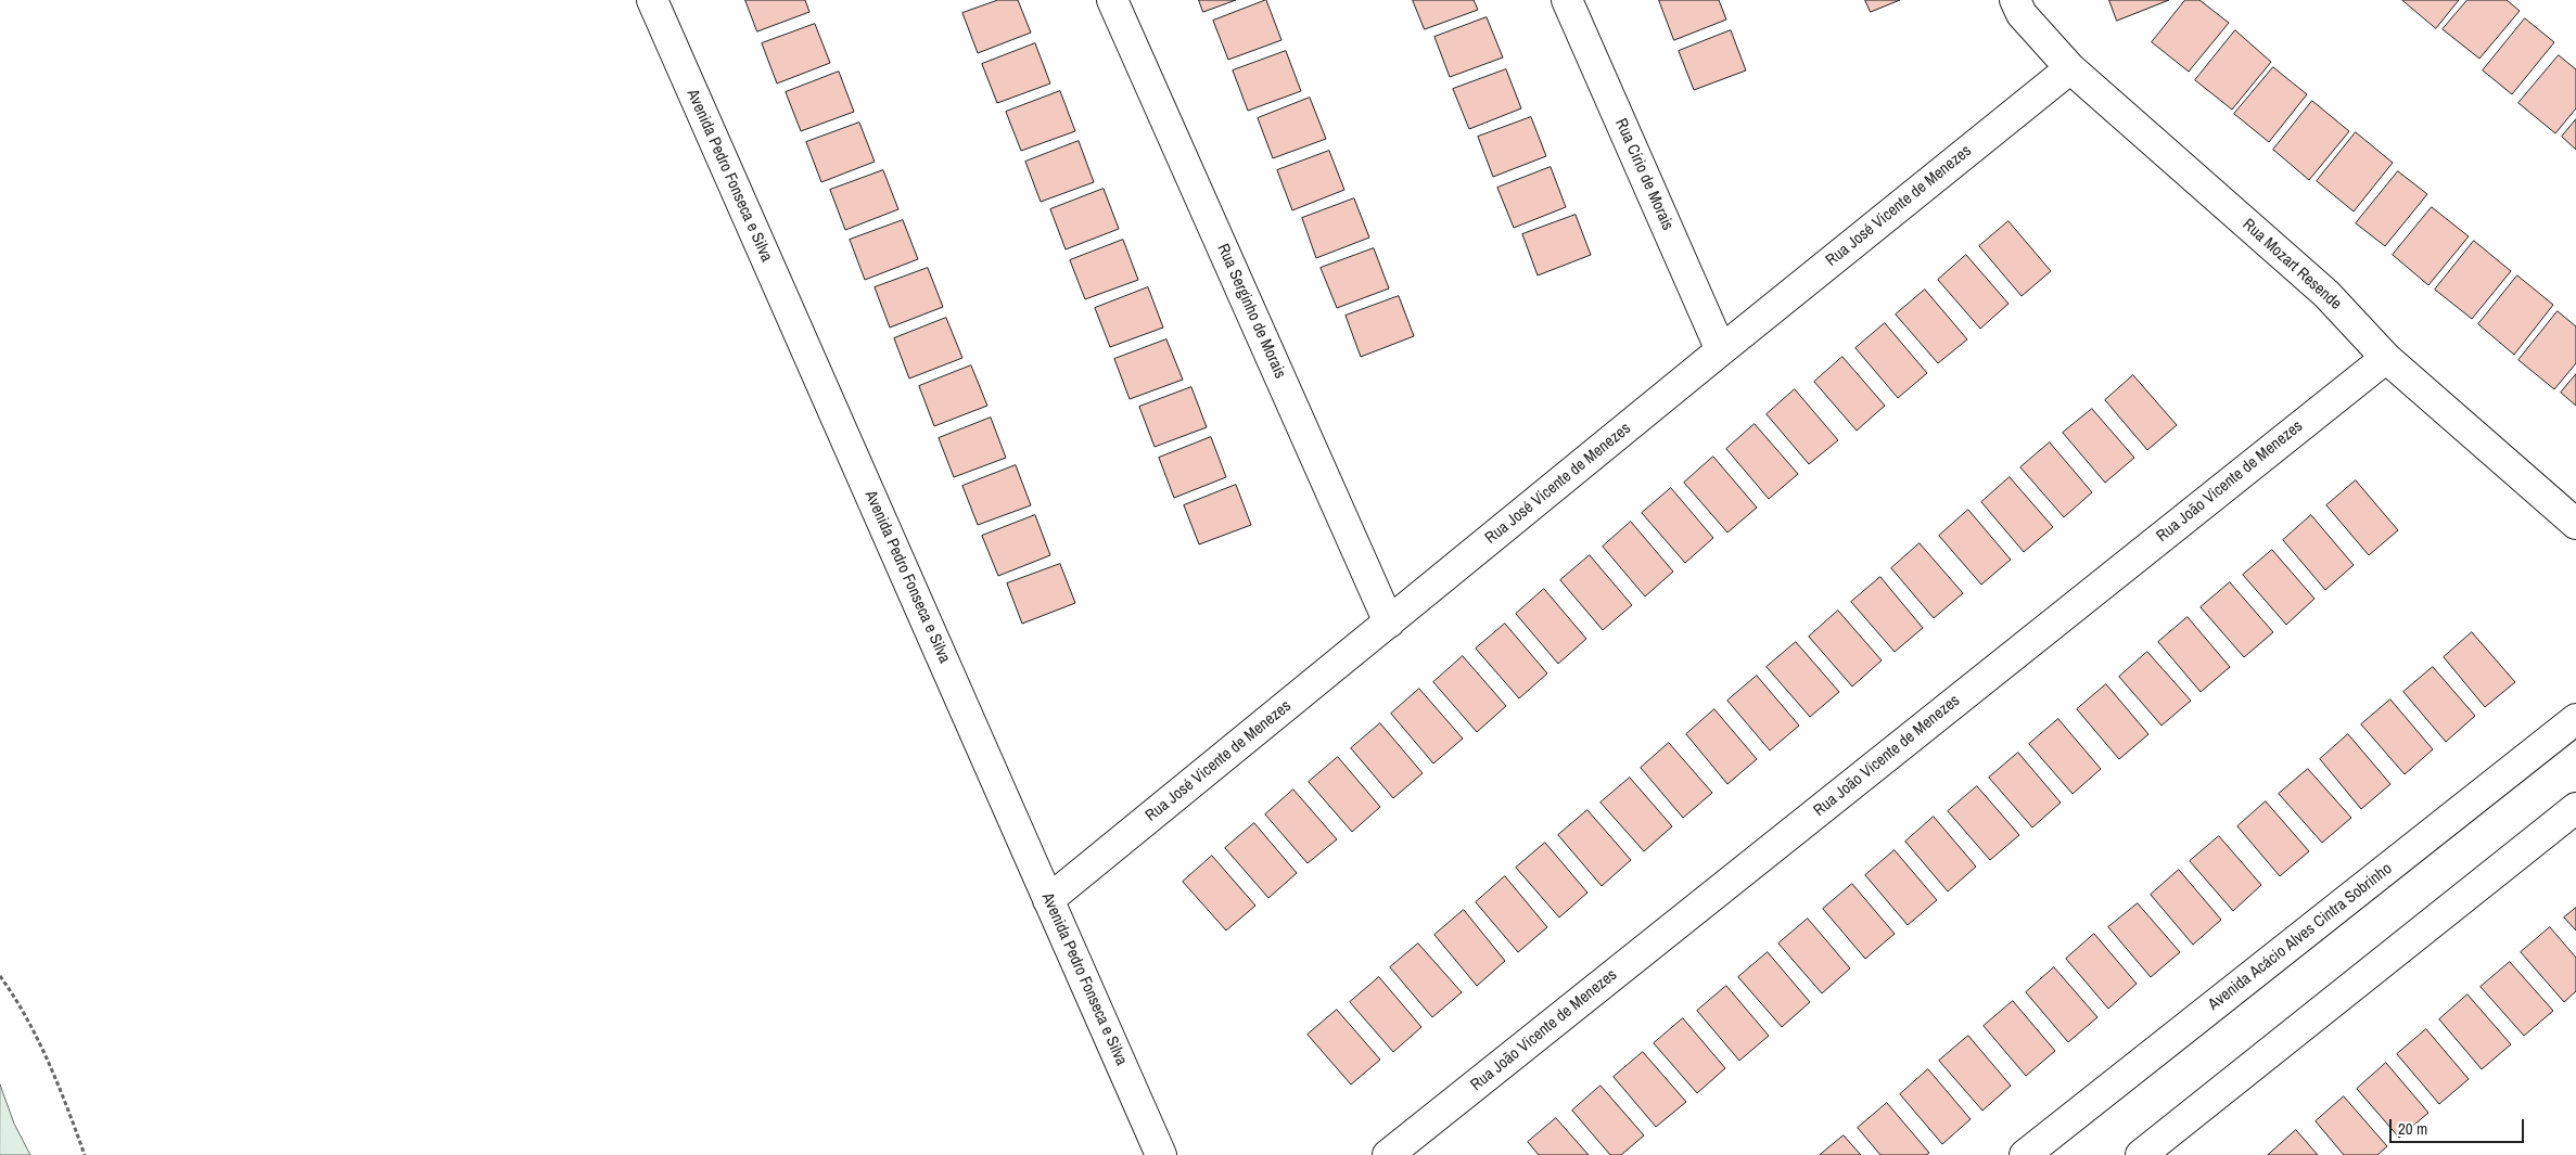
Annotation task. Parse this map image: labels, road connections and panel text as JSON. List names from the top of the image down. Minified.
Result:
{"streets":{"street":["Rua Círio de Morais","Avenida Pedro Fonseca e Silva","Rua José Vicente de Menezes","Rua Mozart Resende","Rua Serginho de Morais","Rua João Vicente de Menezes","Avenida Acácio Alves Cintra Sobrinho"]},"crossings":[["Rua Círio de Morais","Rua José Vicente de Menezes"],["Avenida Pedro Fonseca e Silva","Rua José Vicente de Menezes"],["Rua José Vicente de Menezes","Rua Mozart Resende"],["Rua José Vicente de Menezes","Rua Serginho de Morais"],["Rua Mozart Resende","Rua João Vicente de Menezes"]],"scale_bar":"20 m"}
